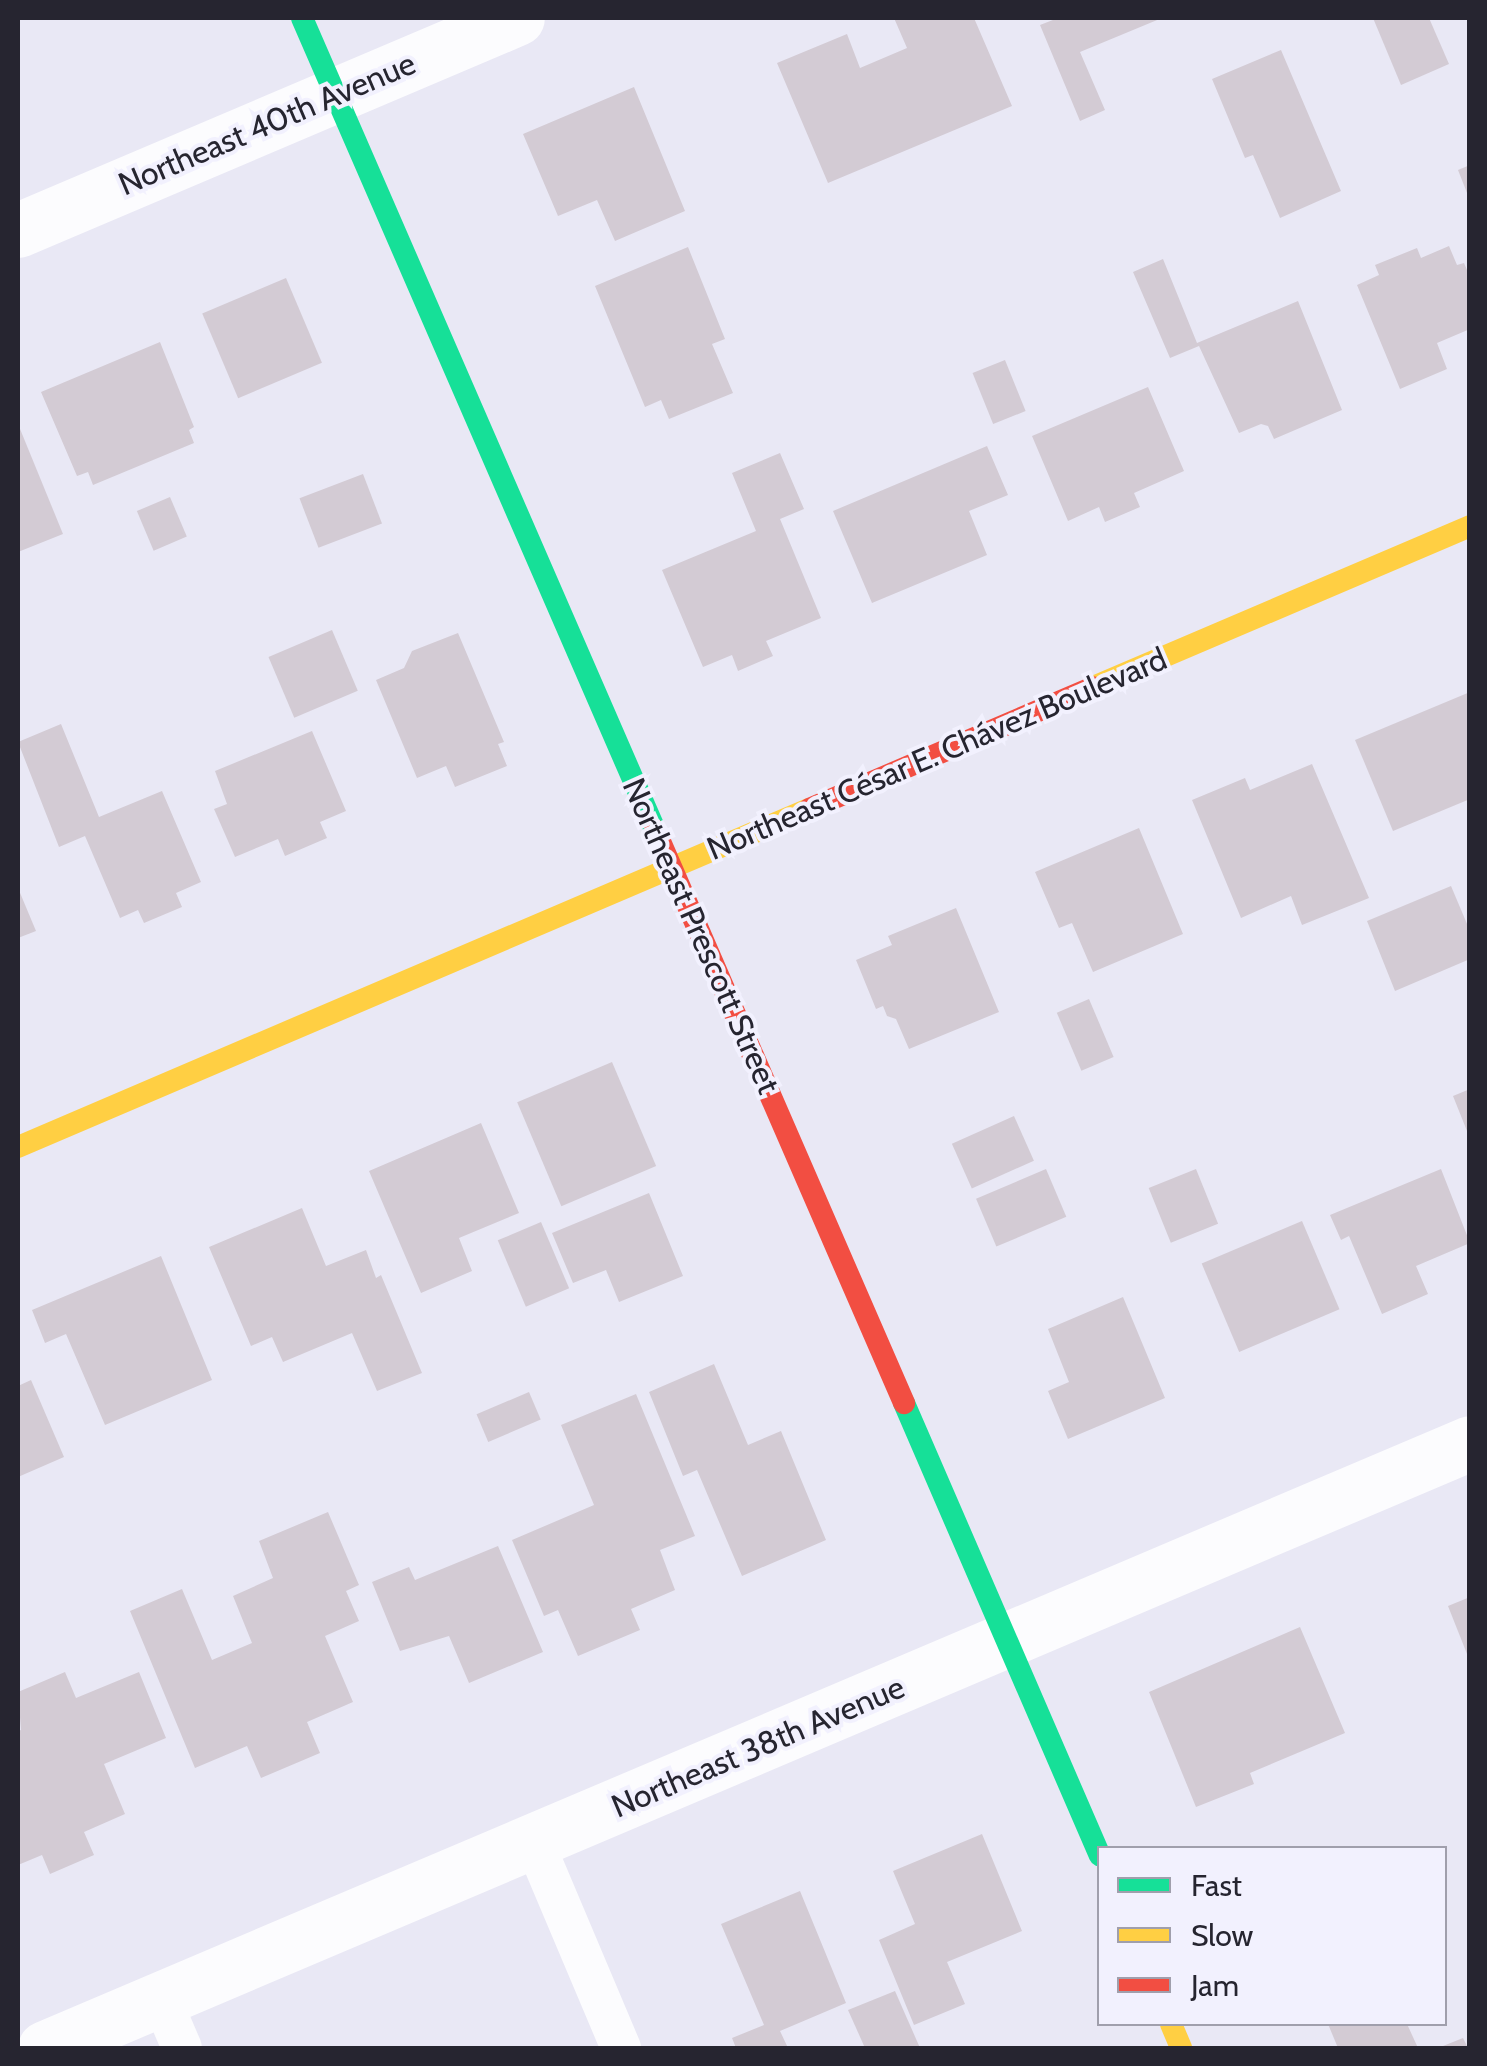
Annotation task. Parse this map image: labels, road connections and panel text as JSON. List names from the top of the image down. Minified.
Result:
{"streets":{"street":["Northeast 40th Avenue","Northeast César E. Chávez Boulevard","Northeast Prescott Street","Northeast 38th Avenue"]},"crossings":[["Northeast 40th Avenue","Northeast Prescott Street"],["Northeast César E. Chávez Boulevard","Northeast Prescott Street"],["Northeast Prescott Street","Northeast 38th Avenue"]],"legend":["Fast","Slow","Jam"]}
